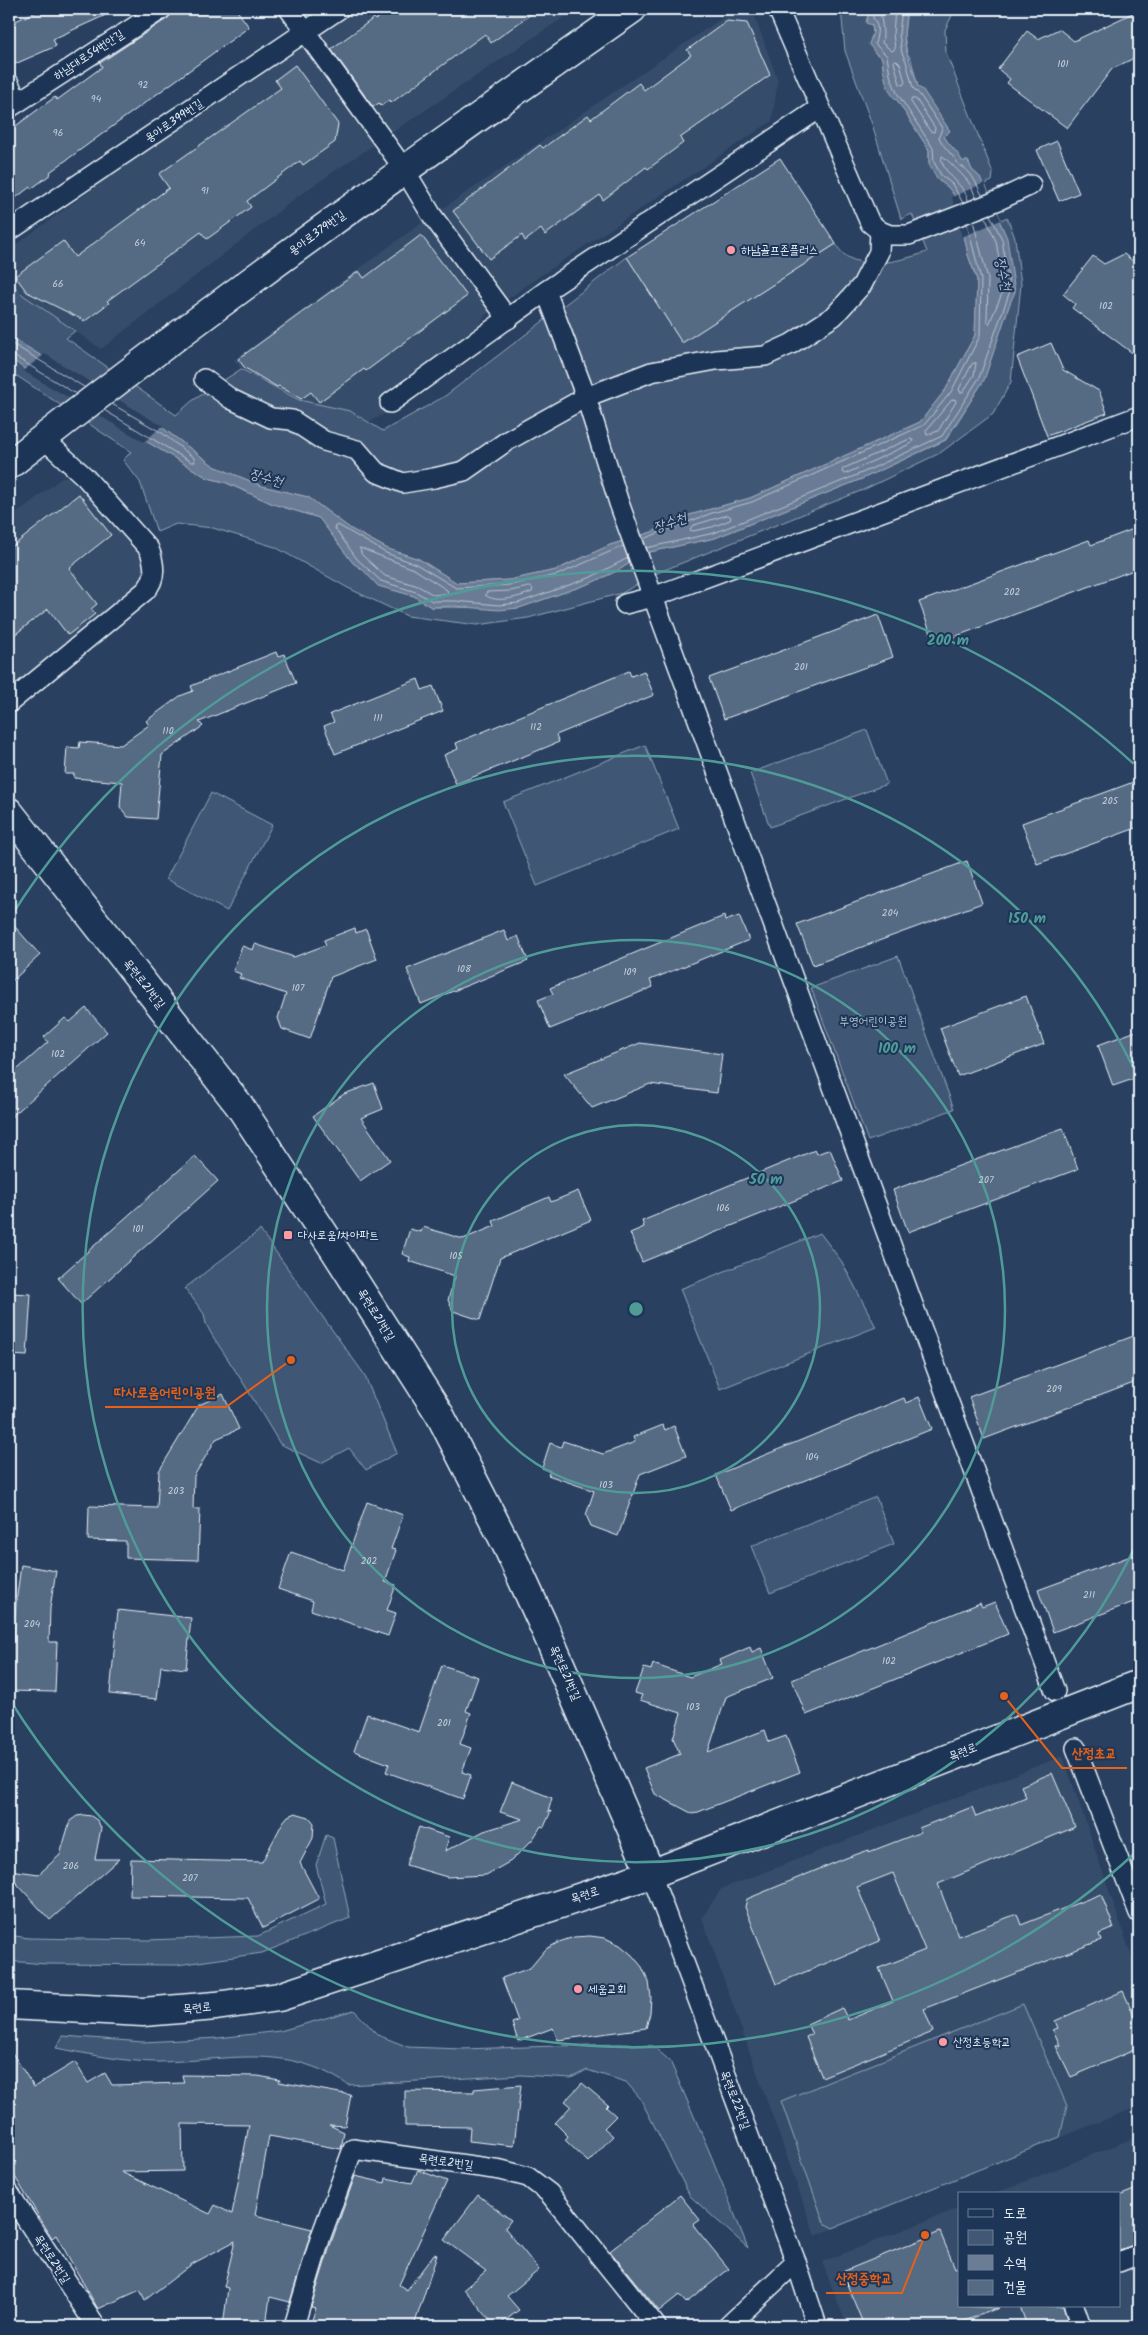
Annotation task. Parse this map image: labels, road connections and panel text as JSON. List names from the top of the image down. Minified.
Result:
{"streets":{"street":["하남대로54번안길","용아로399번길","용아로379번길","목련로21번길","목련로","목련로22번길","목련로2번길"]},"crossings":[["목련로21번길","목련로"],["목련로21번길","목련로22번길"],["목련로","목련로22번길"]],"water":["장수천"],"parks":["부영어린이공원"],"places":{"other":["하남골프존플러스","따사로움어린이공원","산정초교","세움교회","산정초등학교","산정중학교"],"transit":["다사로움1차아파트"]},"house_numbers":["101","92","94","96","91","64","66","102","202","201","111","112","110","205","204","108","109","107","102","207","106","101","105","209","104","103","203","202","211","204","102","103","201","206","207"],"legend":["도로","공원","수역","건물"],"rings":["200 m","150 m","100 m","50 m"]}
